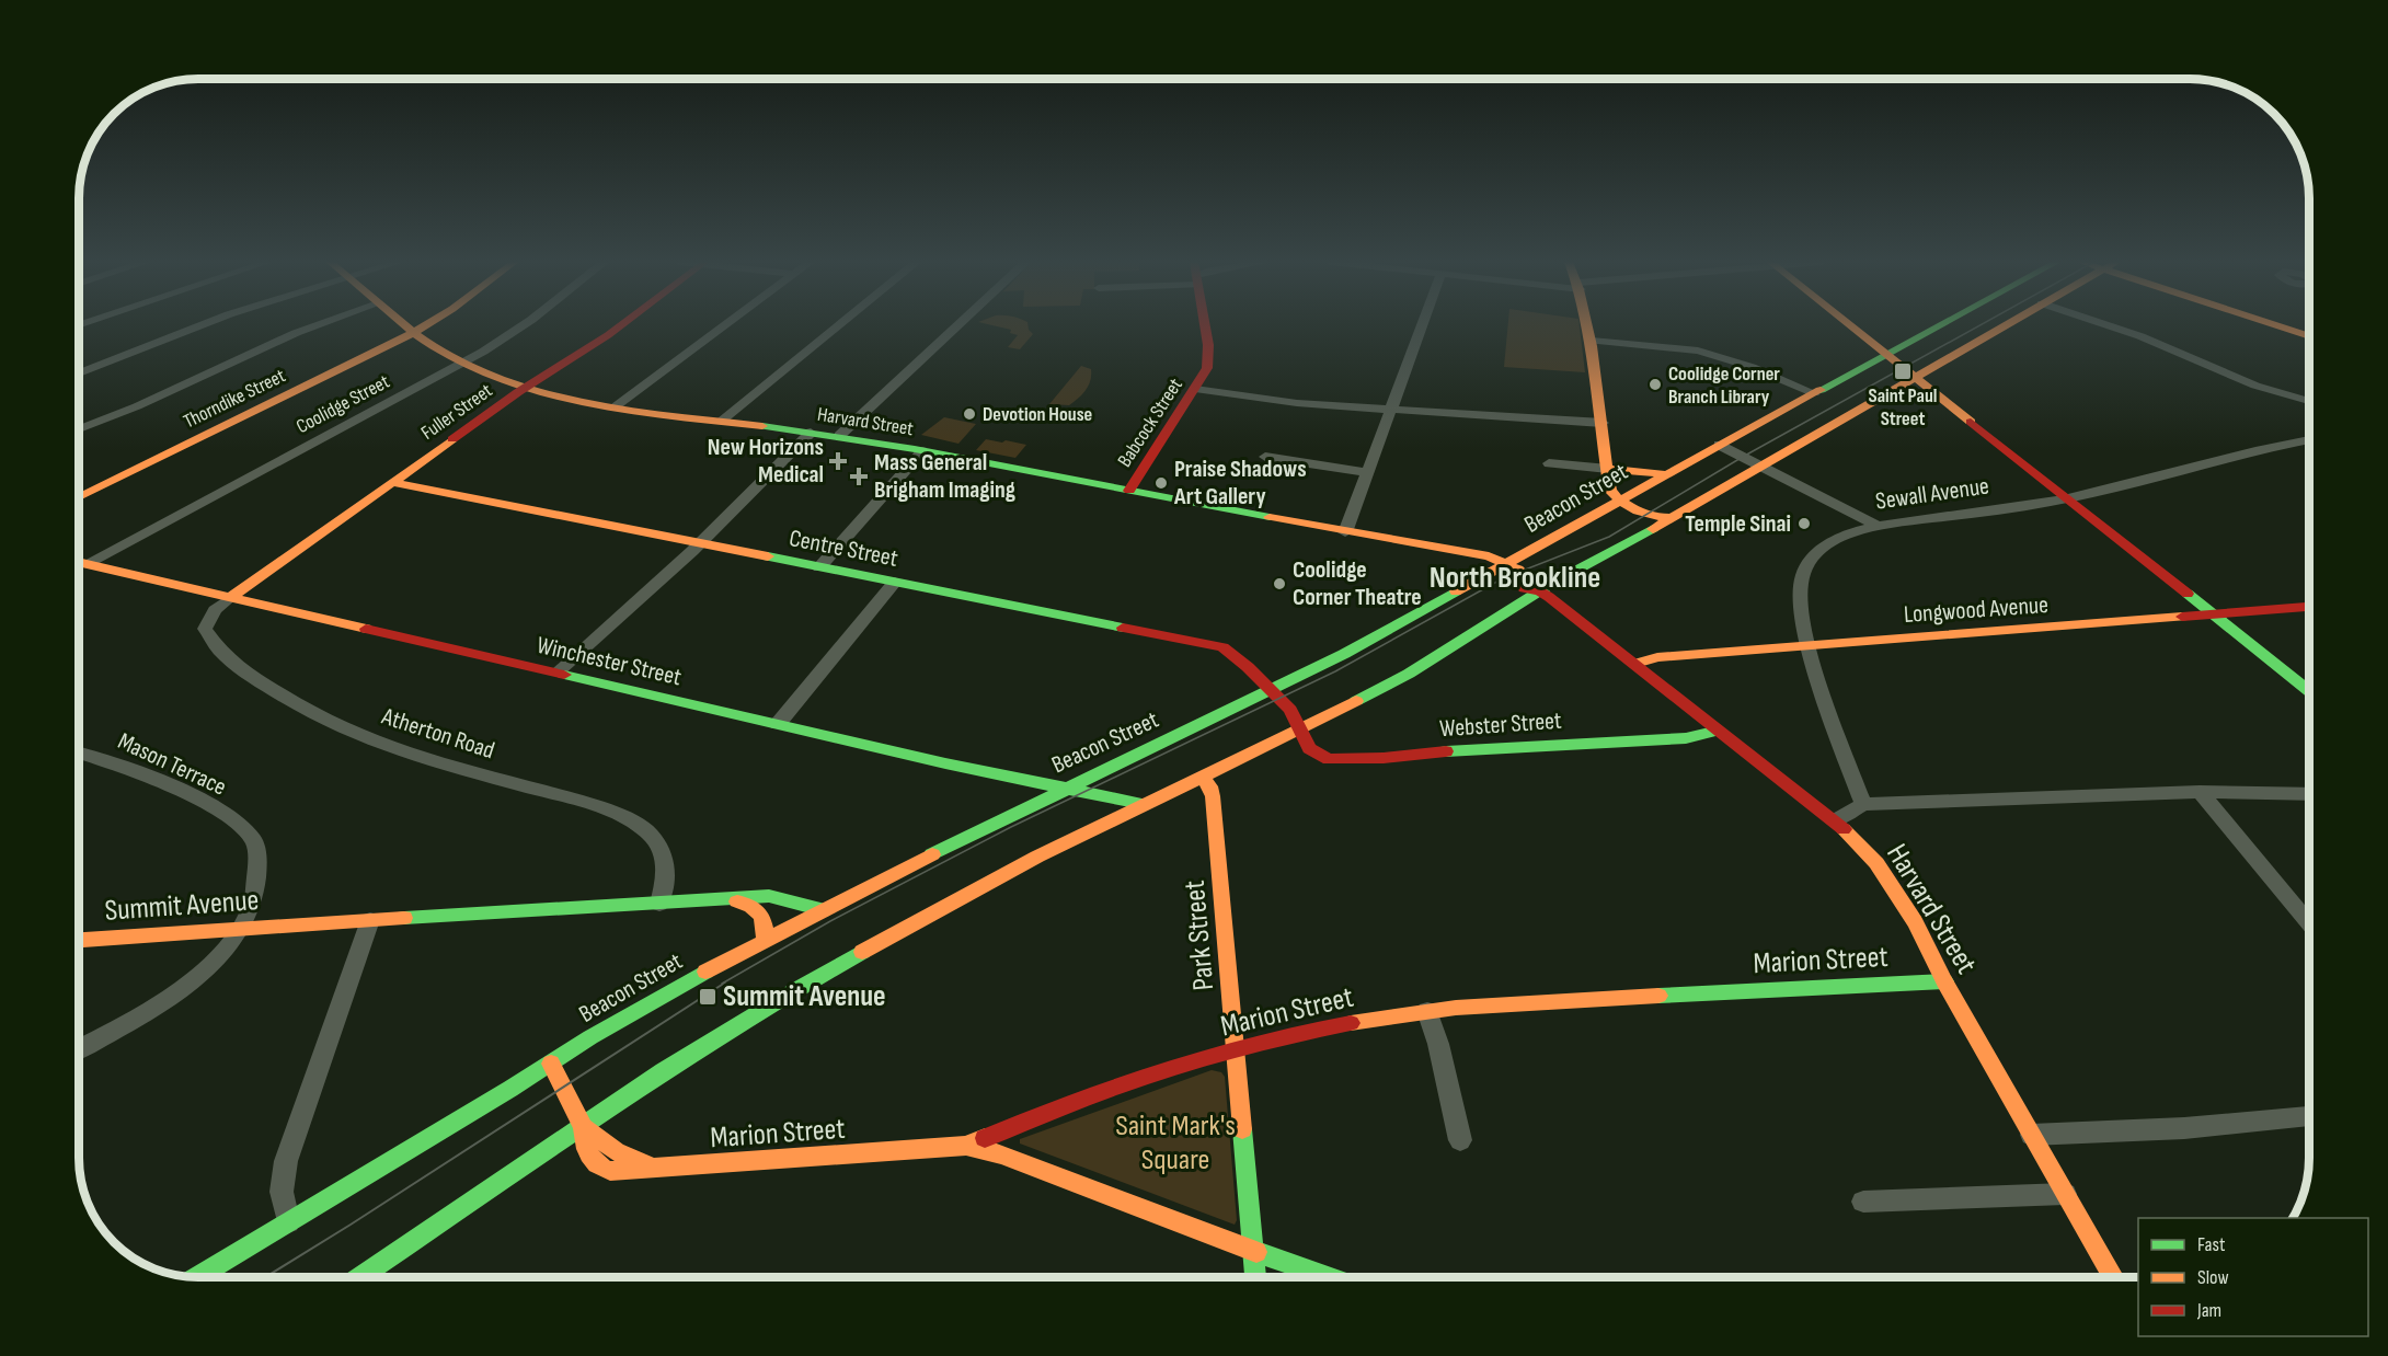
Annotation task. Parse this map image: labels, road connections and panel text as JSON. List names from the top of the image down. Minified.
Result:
{"streets":{"main road":["Thorndike Street","Fuller Street","Harvard Street","Babcock Street","Beacon Street","Centre Street","Longwood Avenue","Winchester Street","Webster Street","Summit Avenue","Park Street","Marion Street"],"street":["Coolidge Street","Sewall Avenue","Atherton Road","Mason Terrace"]},"crossings":[["Thorndike Street","Harvard Street"],["Coolidge Street","Harvard Street"],["Coolidge Street","Winchester Street"],["Fuller Street","Harvard Street"],["Fuller Street","Centre Street"],["Fuller Street","Winchester Street"],["Fuller Street","Atherton Road"],["Harvard Street","Babcock Street"],["Harvard Street","Beacon Street"],["Harvard Street","Longwood Avenue"],["Harvard Street","Webster Street"],["Harvard Street","Marion Street"],["Sewall Avenue","Longwood Avenue"],["Beacon Street","Centre Street"],["Beacon Street","Winchester Street"],["Beacon Street","Summit Avenue"],["Beacon Street","Marion Street"],["Centre Street","Webster Street"],["Winchester Street","Atherton Road"],["Atherton Road","Summit Avenue"],["Mason Terrace","Summit Avenue"],["Park Street","Marion Street"]],"districts":["North Brookline"],"parks":["Saint Mark's Square"],"places":{"transit":["Saint Paul Street","Summit Avenue"],"other":["Coolidge Corner Branch Library","Devotion House","Praise Shadows Art Gallery","Temple Sinai","Coolidge Corner Theatre"],"health":["New Horizons Medical","Mass General Brigham Imaging"]},"legend":["Fast","Slow","Jam"]}
